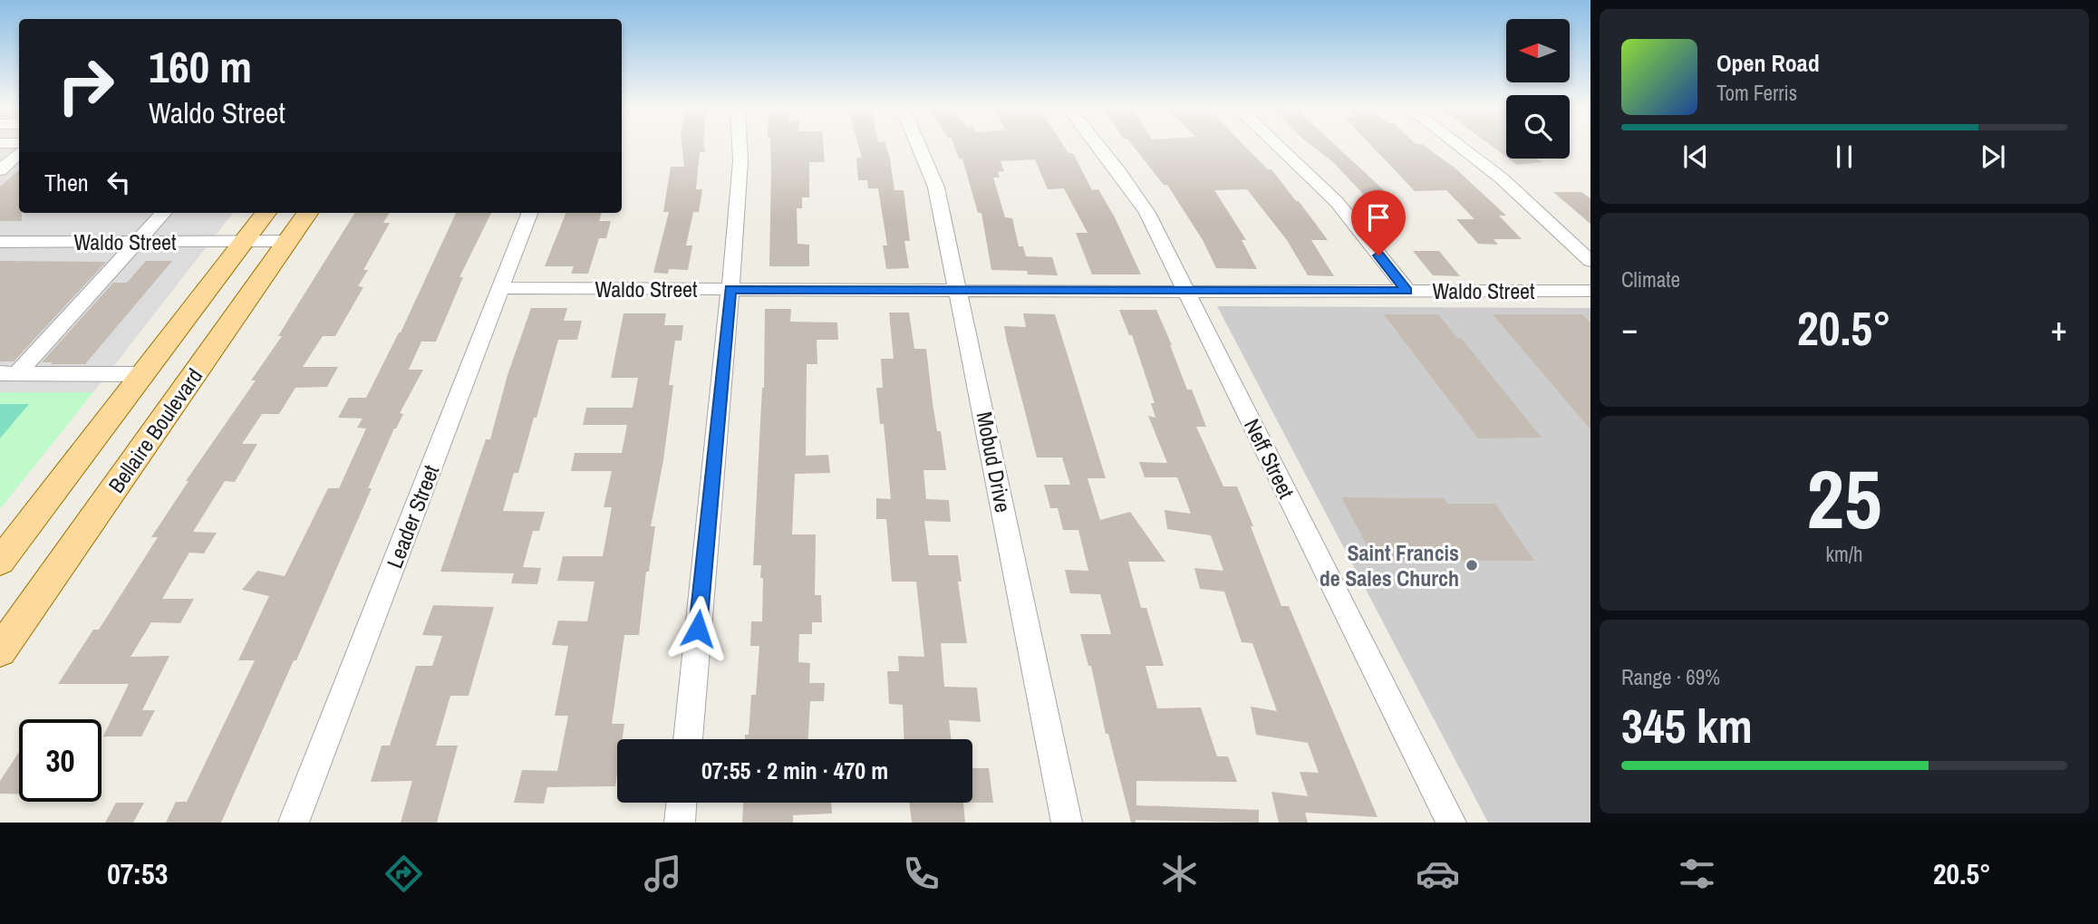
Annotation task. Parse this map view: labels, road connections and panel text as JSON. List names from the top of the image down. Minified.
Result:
{"streets":{"main road":["Bellaire Boulevard"],"street":["Waldo Street","Neff Street","Mobud Drive","Leader Street"]},"crossings":[["Waldo Street","Bellaire Boulevard"],["Waldo Street","Neff Street"],["Waldo Street","Mobud Drive"],["Waldo Street","Leader Street"]],"places":["Saint Francis de Sales Church"],"north":"left","page":{"turn":["160 m","Waldo Street"],"song":["Open Road","Tom Ferris"],"then":"Then","tile":["Climate",["25","km/h"],["Range · 69%","345 km"]],"heat":["−","20.5°","+"],"limit":"30","trip":"07:55 · 2 min · 470 m","tabs":["07:53","20.5°"]}}
